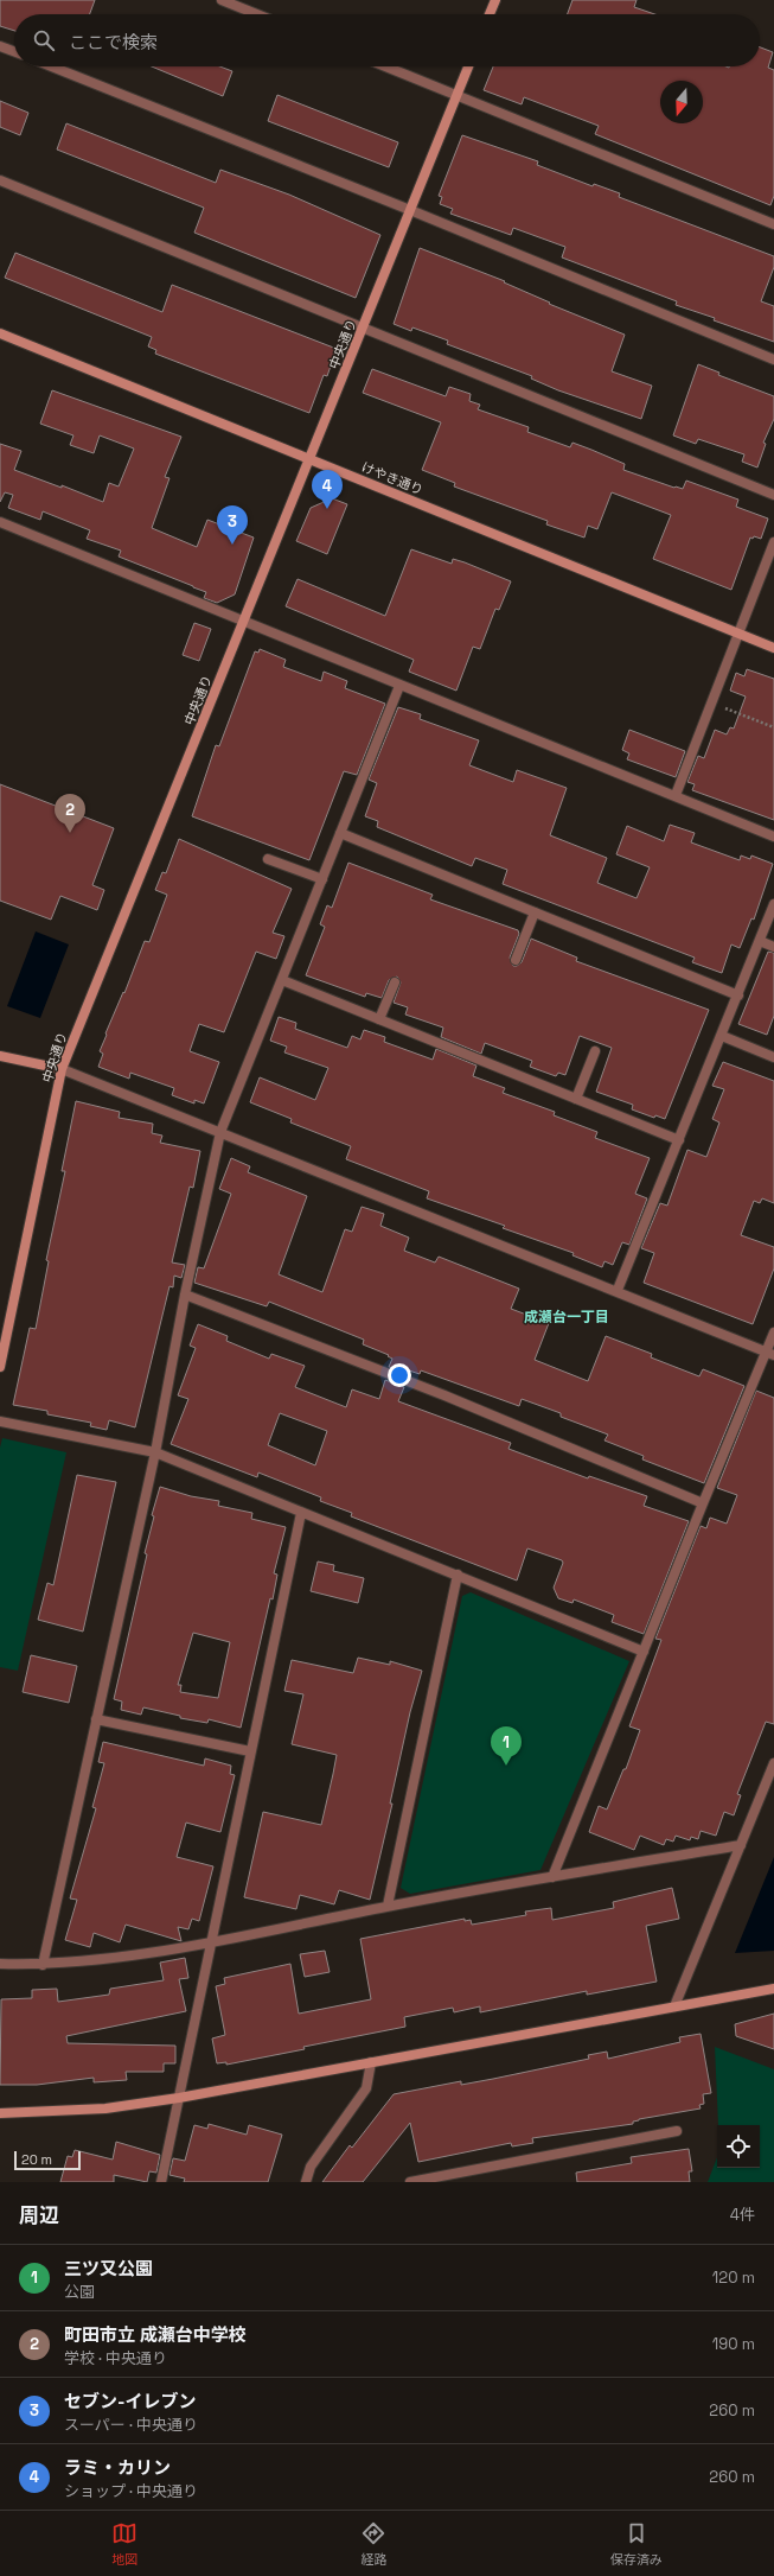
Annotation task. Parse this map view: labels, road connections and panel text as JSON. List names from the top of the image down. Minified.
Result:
{"streets":{"street":["中央通り","けやき通り"]},"crossings":[["中央通り","けやき通り"]],"districts":["成瀬台一丁目"],"scale_bar":"20 m","north":"bottom","page":{"search":"ここで検索","pins":["4","3","2","1"],"scale":"20 m","heading":["周辺","4件"],"list":[{"mark":"1","name":"三ツ又公園","note":"公園","value":"120 m"},{"mark":"2","name":"町田市立 成瀬台中学校","note":"学校 · 中央通り","value":"190 m"},{"mark":"3","name":"セブン-イレブン","note":"スーパー · 中央通り","value":"260 m"},{"mark":"4","name":"ラミ・カリン","note":"ショップ · 中央通り","value":"260 m"}],"nav":["地図","経路","保存済み"]}}
